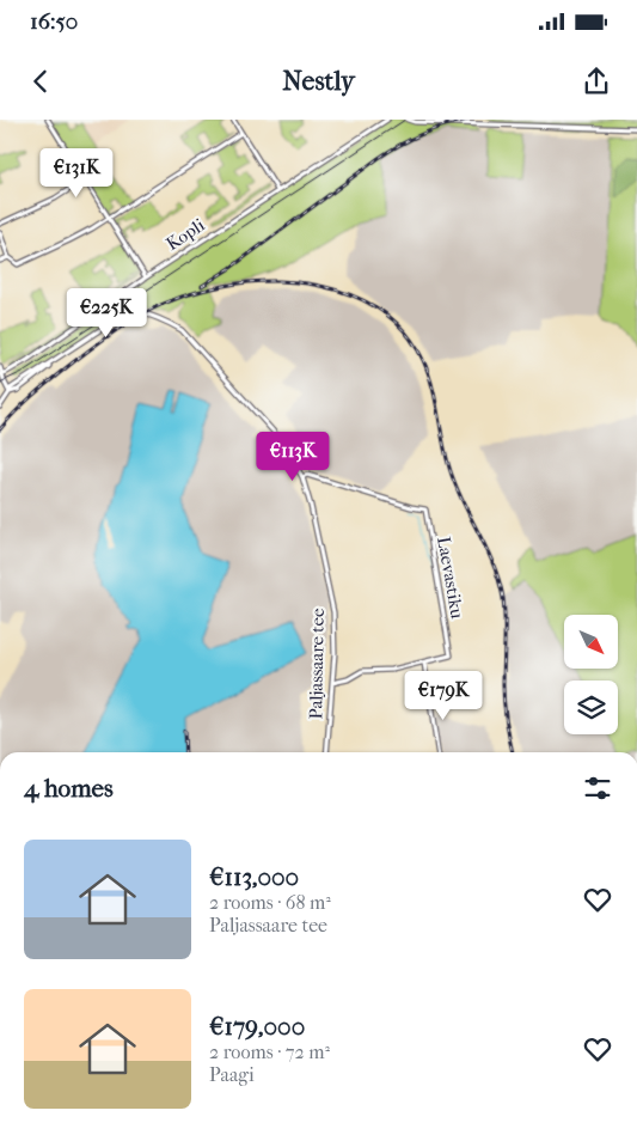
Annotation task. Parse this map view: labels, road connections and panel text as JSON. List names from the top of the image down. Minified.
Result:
{"streets":{"street":["Kopli","Laevastiku","Paljassaare tee"]},"crossings":[["Laevastiku","Paljassaare tee"]],"north":"bottom right","page":{"status":"16:50","header":"Nestly","price":["€131K","€225K","€113K","€179K"],"heading":"4 homes","list":[{"name":"€113,000","note":"2 rooms · 68 m² · Paljassaare tee"},{"name":"€179,000","note":"2 rooms · 72 m² · Paagi"}]}}
